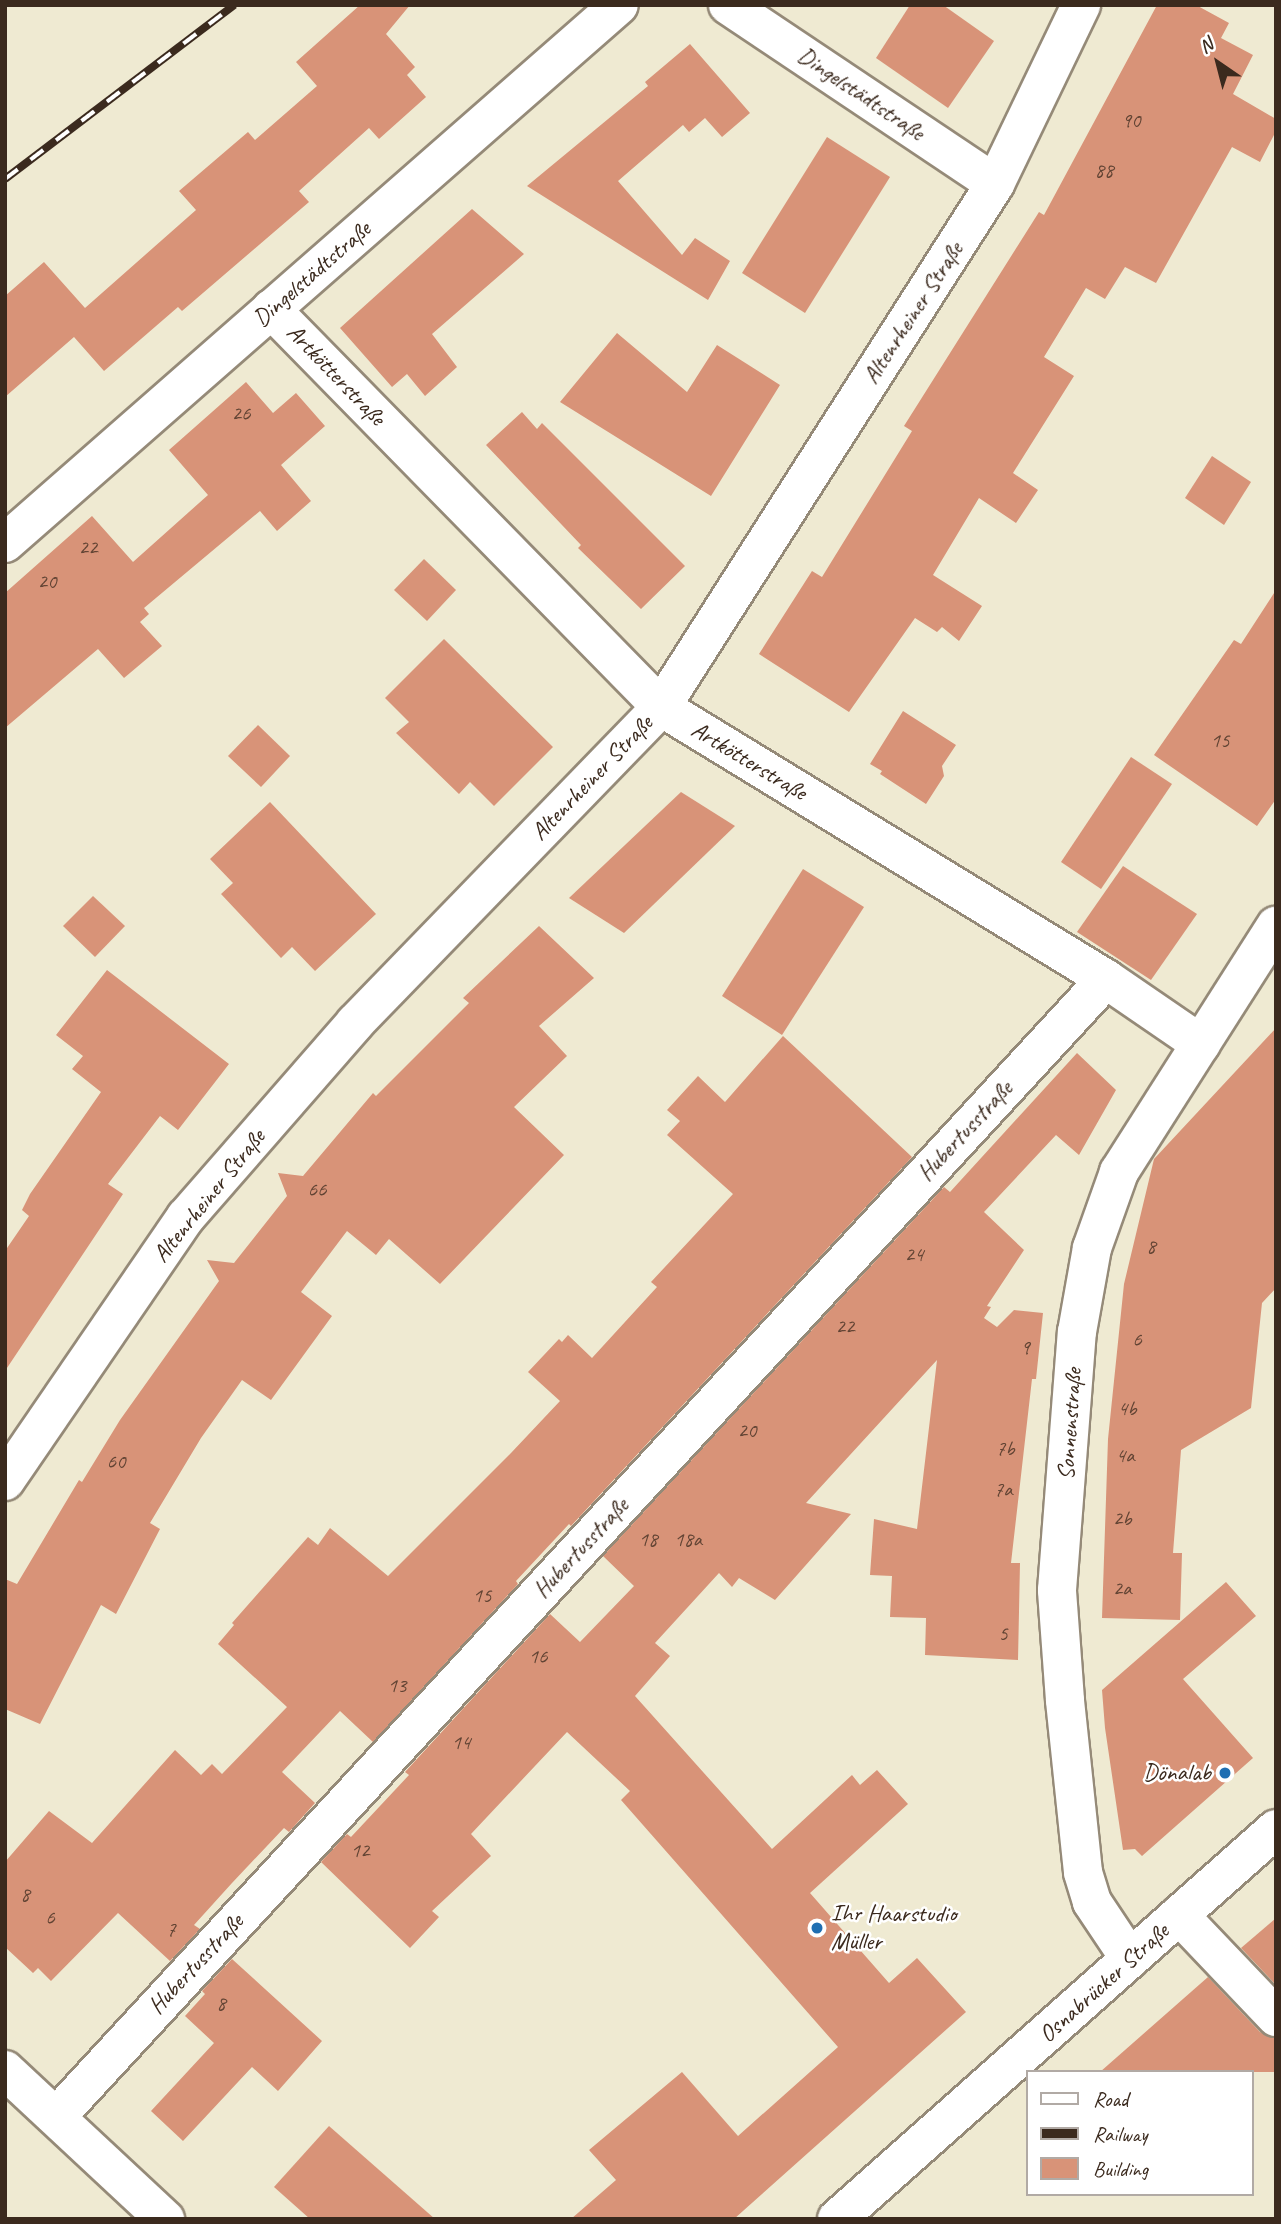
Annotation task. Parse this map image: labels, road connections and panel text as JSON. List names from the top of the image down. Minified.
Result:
{"streets":{"street":["Dingelstädtstraße","Altenrheiner Straße","Artkötterstraße","Hubertusstraße","Sonnenstraße","Osnabrücker Straße"]},"crossings":[["Dingelstädtstraße","Altenrheiner Straße"],["Dingelstädtstraße","Artkötterstraße"],["Altenrheiner Straße","Artkötterstraße"],["Artkötterstraße","Hubertusstraße"],["Artkötterstraße","Sonnenstraße"],["Sonnenstraße","Osnabrücker Straße"]],"places":["Dönalab","Ihr Haarstudio Müller"],"house_numbers":["90","88","26","22","20","15","66","8","24","22","6","9","4b","20","7b","4a","60","7a","2b","18","18a","2a","15","5","16","13","14","12","8","6","7","8"],"legend":["Road","Railway","Building"],"north":"top left"}
